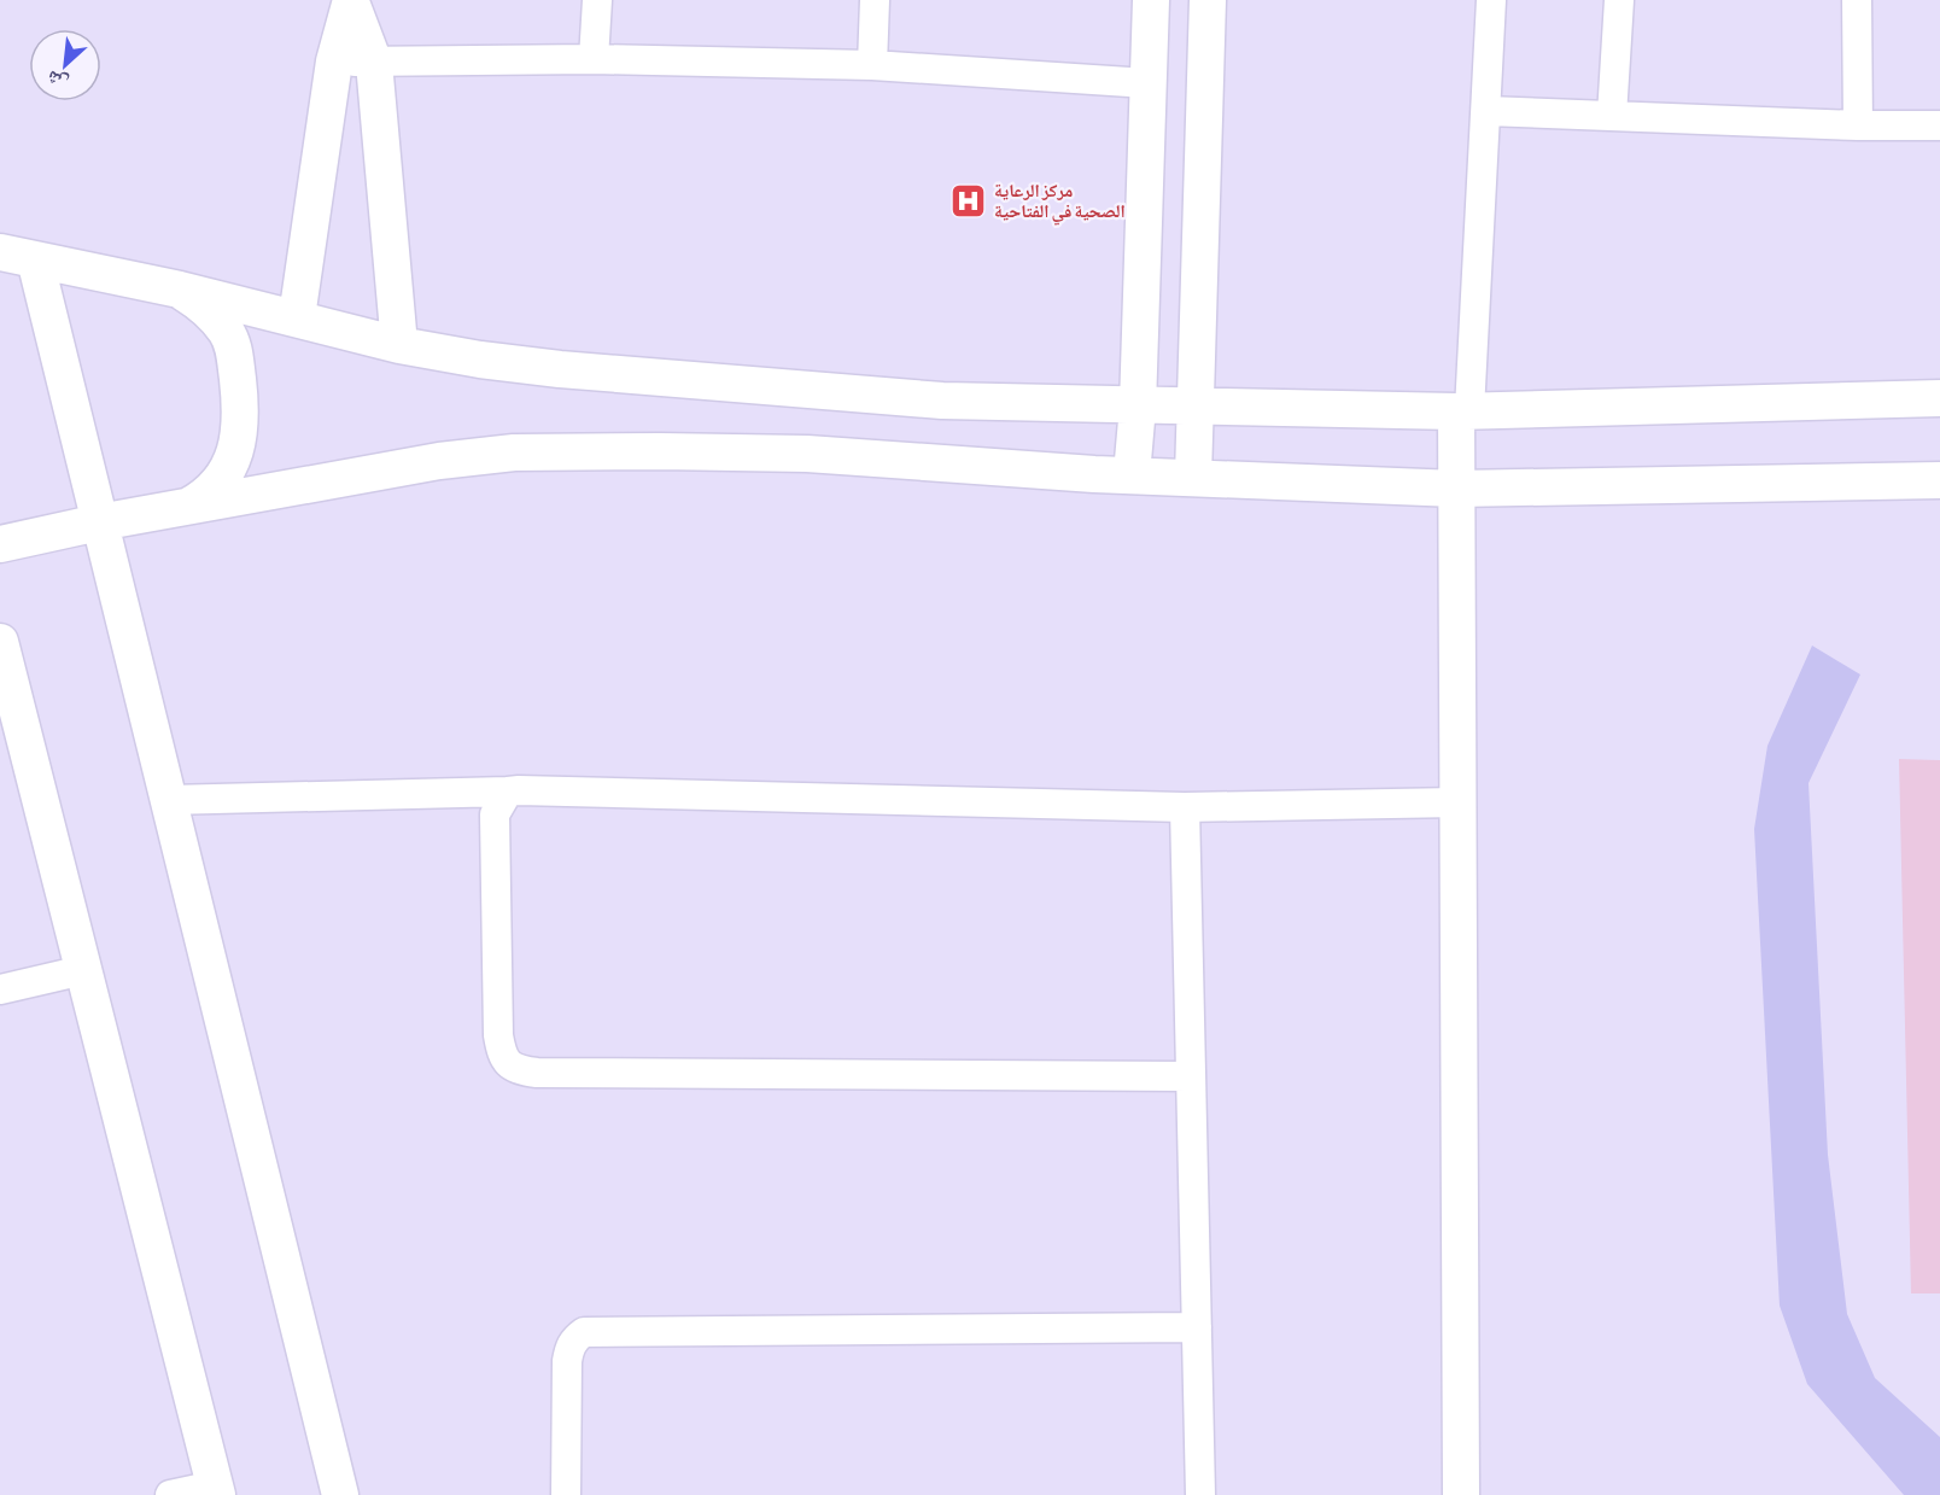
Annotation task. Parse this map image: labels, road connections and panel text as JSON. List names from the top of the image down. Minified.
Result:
{"places":{"hospital":["مركز الرعاية الصحية في الفتاحية"]},"north":"bottom left"}
